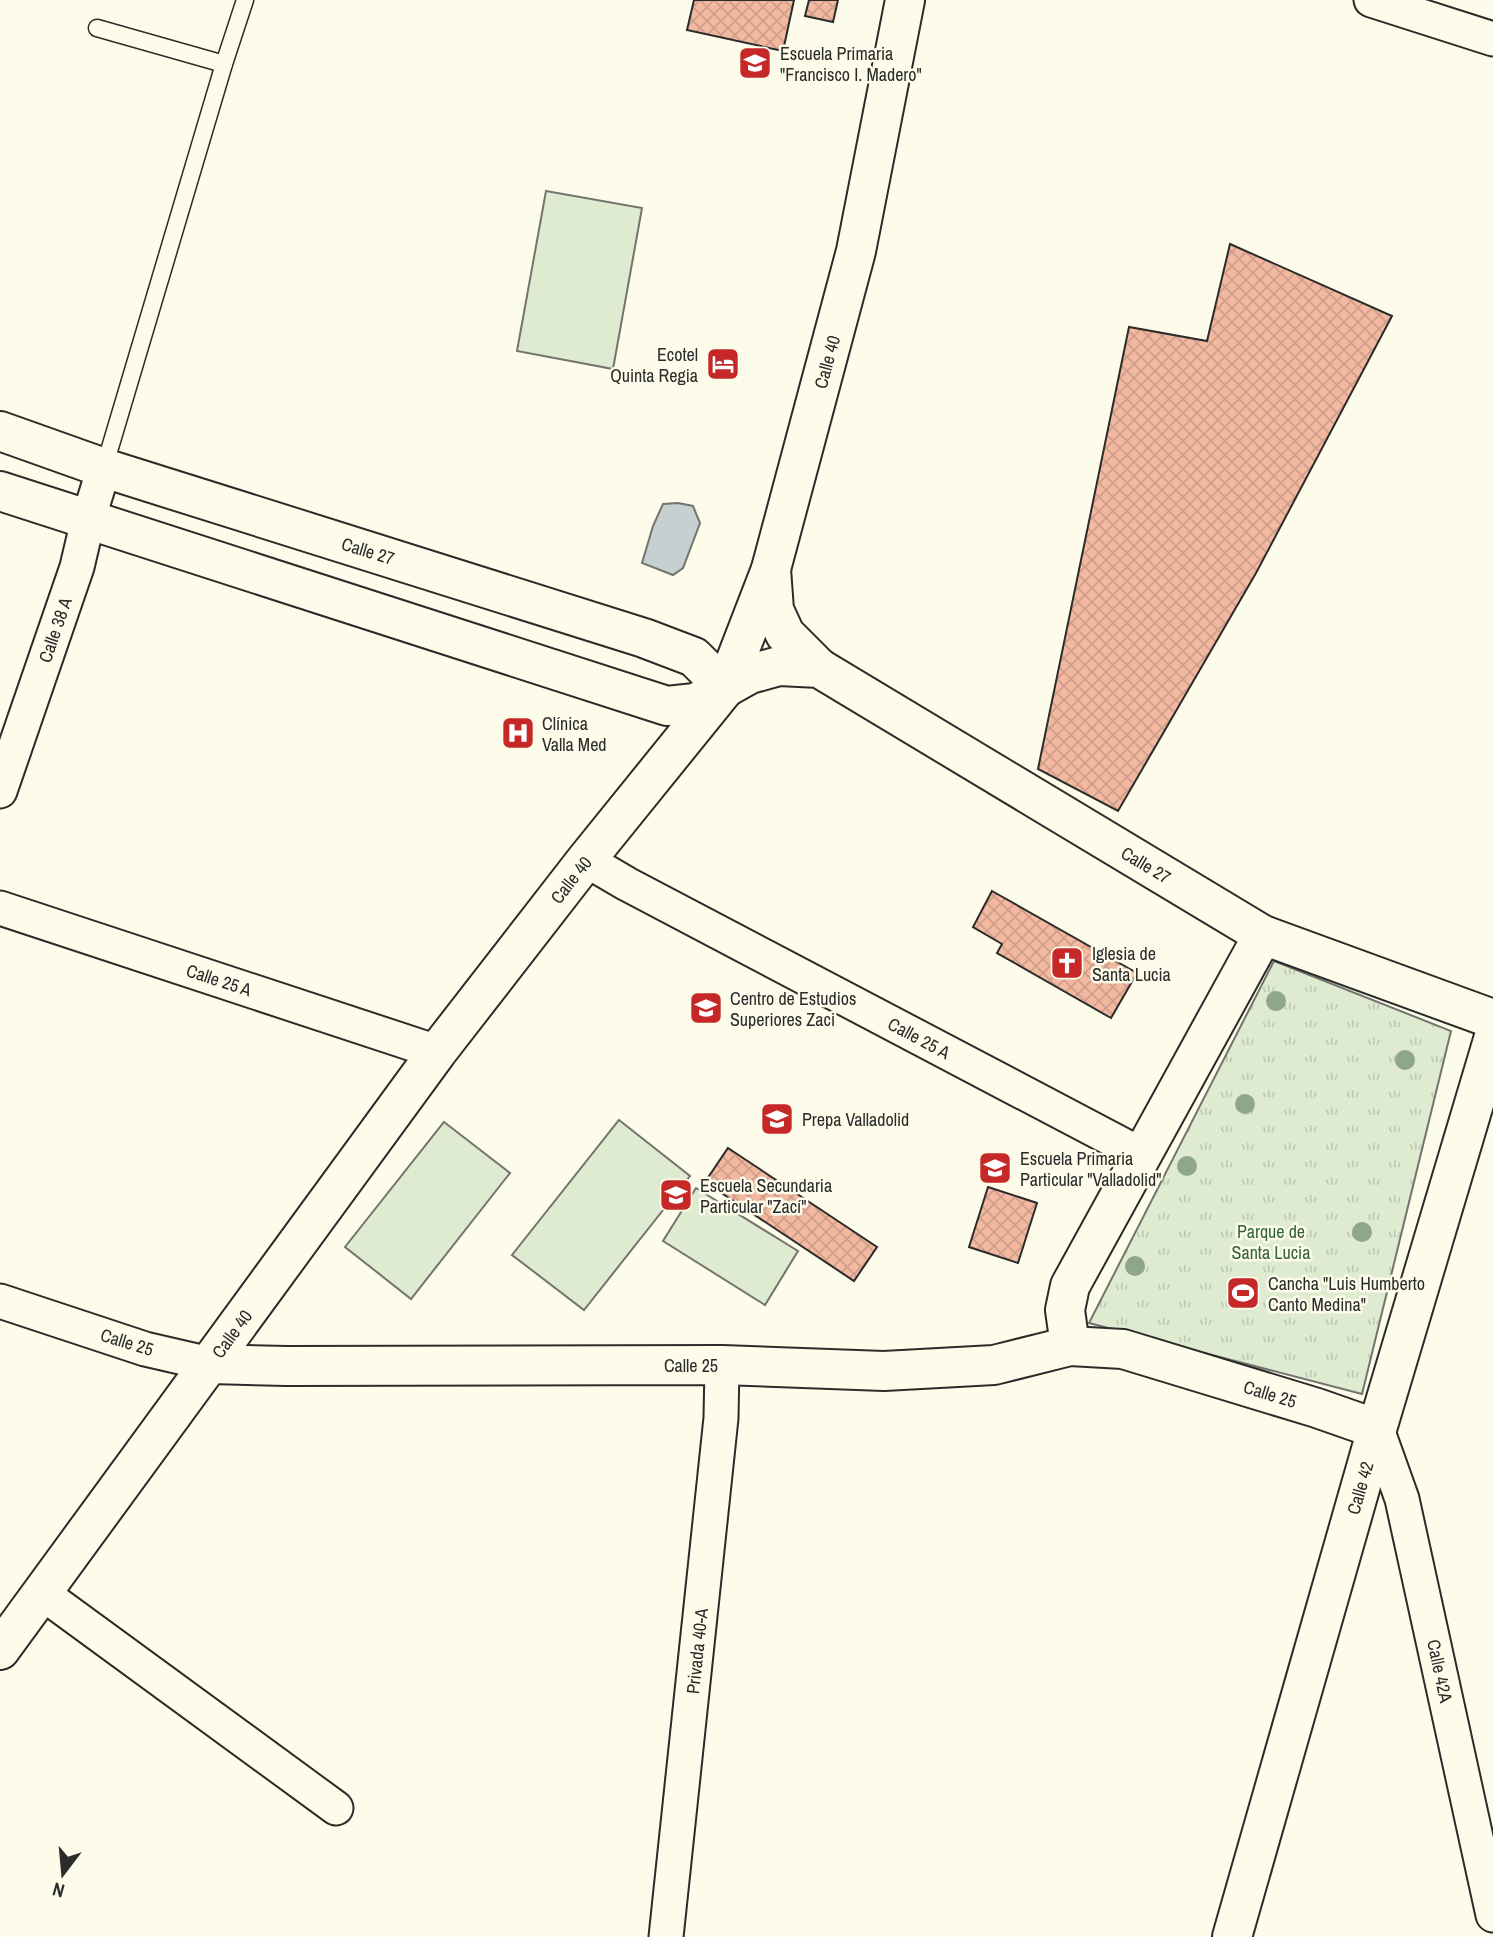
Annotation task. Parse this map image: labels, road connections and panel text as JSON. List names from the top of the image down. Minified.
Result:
{"streets":{"main road":["Calle 40","Calle 27","Calle 25","Calle 42"],"street":["Calle 38 A","Calle 25 A","Privada 40-A","Calle 42A"]},"crossings":[["Calle 40","Calle 27"],["Calle 40","Calle 25 A"],["Calle 40","Calle 25"],["Calle 27","Calle 38 A"],["Calle 25","Calle 42"],["Calle 25","Privada 40-A"],["Calle 25","Calle 42A"],["Calle 42","Calle 42A"]],"parks":["Parque de Santa Lucia"],"places":{"school or university":["Escuela Primaria \"Francisco I. Madero\"","Centro de Estudios Superiores Zaci","Prepa Valladolid","Escuela Primaria Particular \"Valladolid\"","Escuela Secundaria Particular \"Zací\""],"hotel":["Ecotel Quinta Regia"],"hospital":["Clínica Valla Med"],"church":["Iglesia de Santa Lucia"],"sports":["Cancha \"Luis Humberto Canto Medina\""]},"north":"bottom"}
